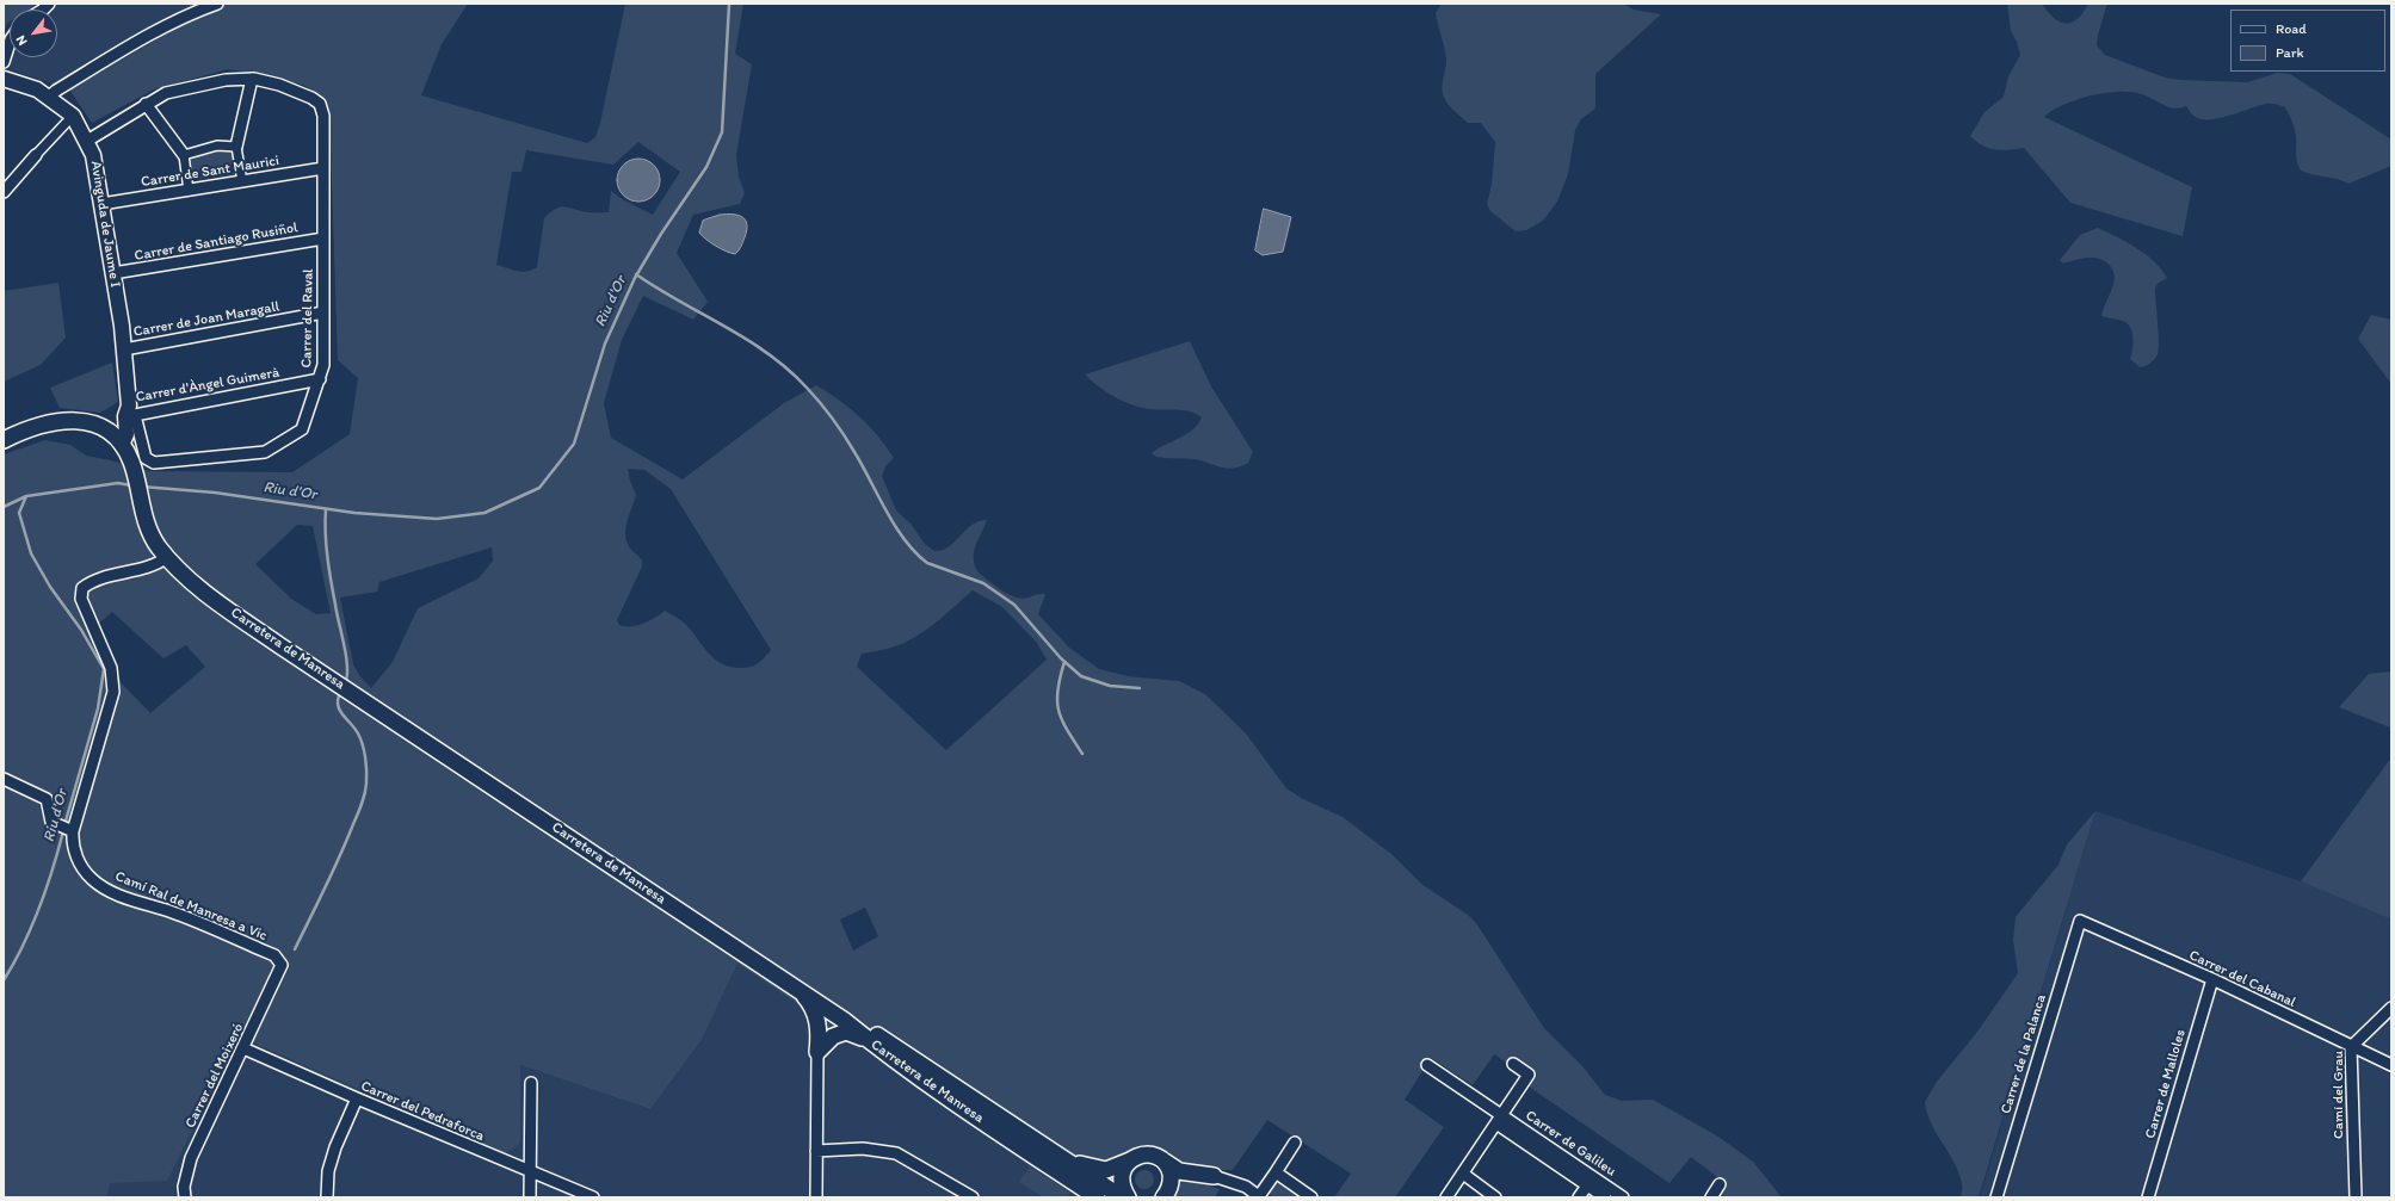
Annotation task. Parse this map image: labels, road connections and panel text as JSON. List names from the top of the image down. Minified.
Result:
{"streets":{"main road":["Carretera de Manresa"],"street":["Carrer de Sant Maurici","Avinguda de Jaume I","Carrer de Santiago Rusiñol","Carrer del Raval","Carrer de Joan Maragall","Carrer d'Àngel Guimerà","Camí Ral de Manresa a Vic","Carrer del Cabanal","Carrer de la Palanca","Carrer del Moixeró","Carrer de Malloles","Camí del Grau","Carrer del Pedraforca","Carrer de Galileu"]},"crossings":[["Carrer de Sant Maurici","Avinguda de Jaume I"],["Carrer de Sant Maurici","Carrer del Raval"],["Avinguda de Jaume I","Carrer de Santiago Rusiñol"],["Avinguda de Jaume I","Carrer del Raval"],["Avinguda de Jaume I","Carrer de Joan Maragall"],["Avinguda de Jaume I","Carrer d'Àngel Guimerà"],["Carrer de Santiago Rusiñol","Carrer del Raval"],["Carrer del Raval","Carrer de Joan Maragall"],["Carrer del Raval","Carrer d'Àngel Guimerà"],["Camí Ral de Manresa a Vic","Carrer del Moixeró"],["Carrer del Cabanal","Carrer de la Palanca"],["Carrer del Cabanal","Carrer de Malloles"],["Carrer del Cabanal","Camí del Grau"],["Carrer del Moixeró","Carrer del Pedraforca"]],"water":["Riu d'Or"],"legend":["Road","Park"],"north":"bottom left"}
